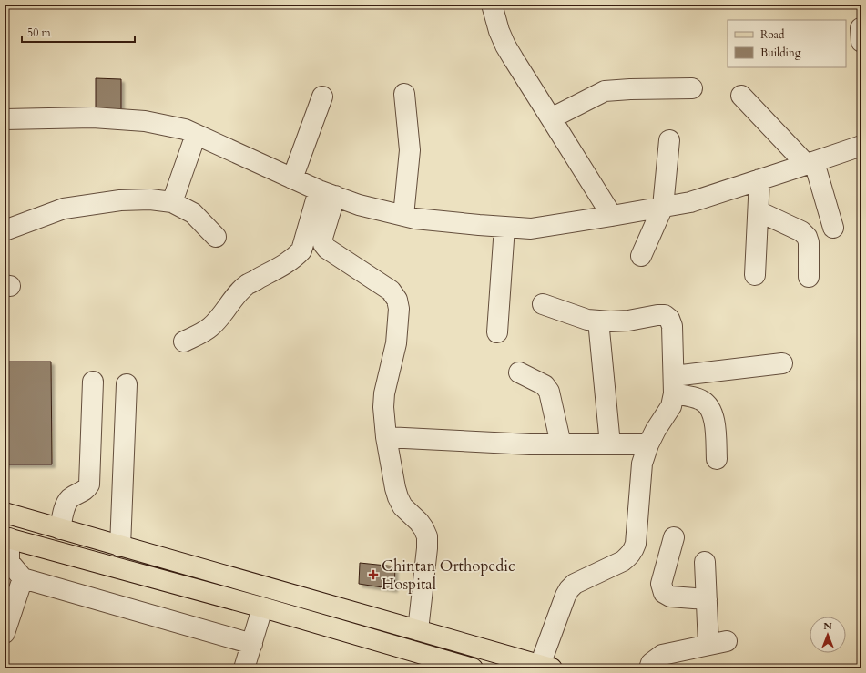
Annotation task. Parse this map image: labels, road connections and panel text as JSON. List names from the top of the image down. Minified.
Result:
{"places":{"health":["Chintan Orthopedic Hospital"]},"legend":["Road","Building"],"scale_bar":"50 m","north":"top"}
